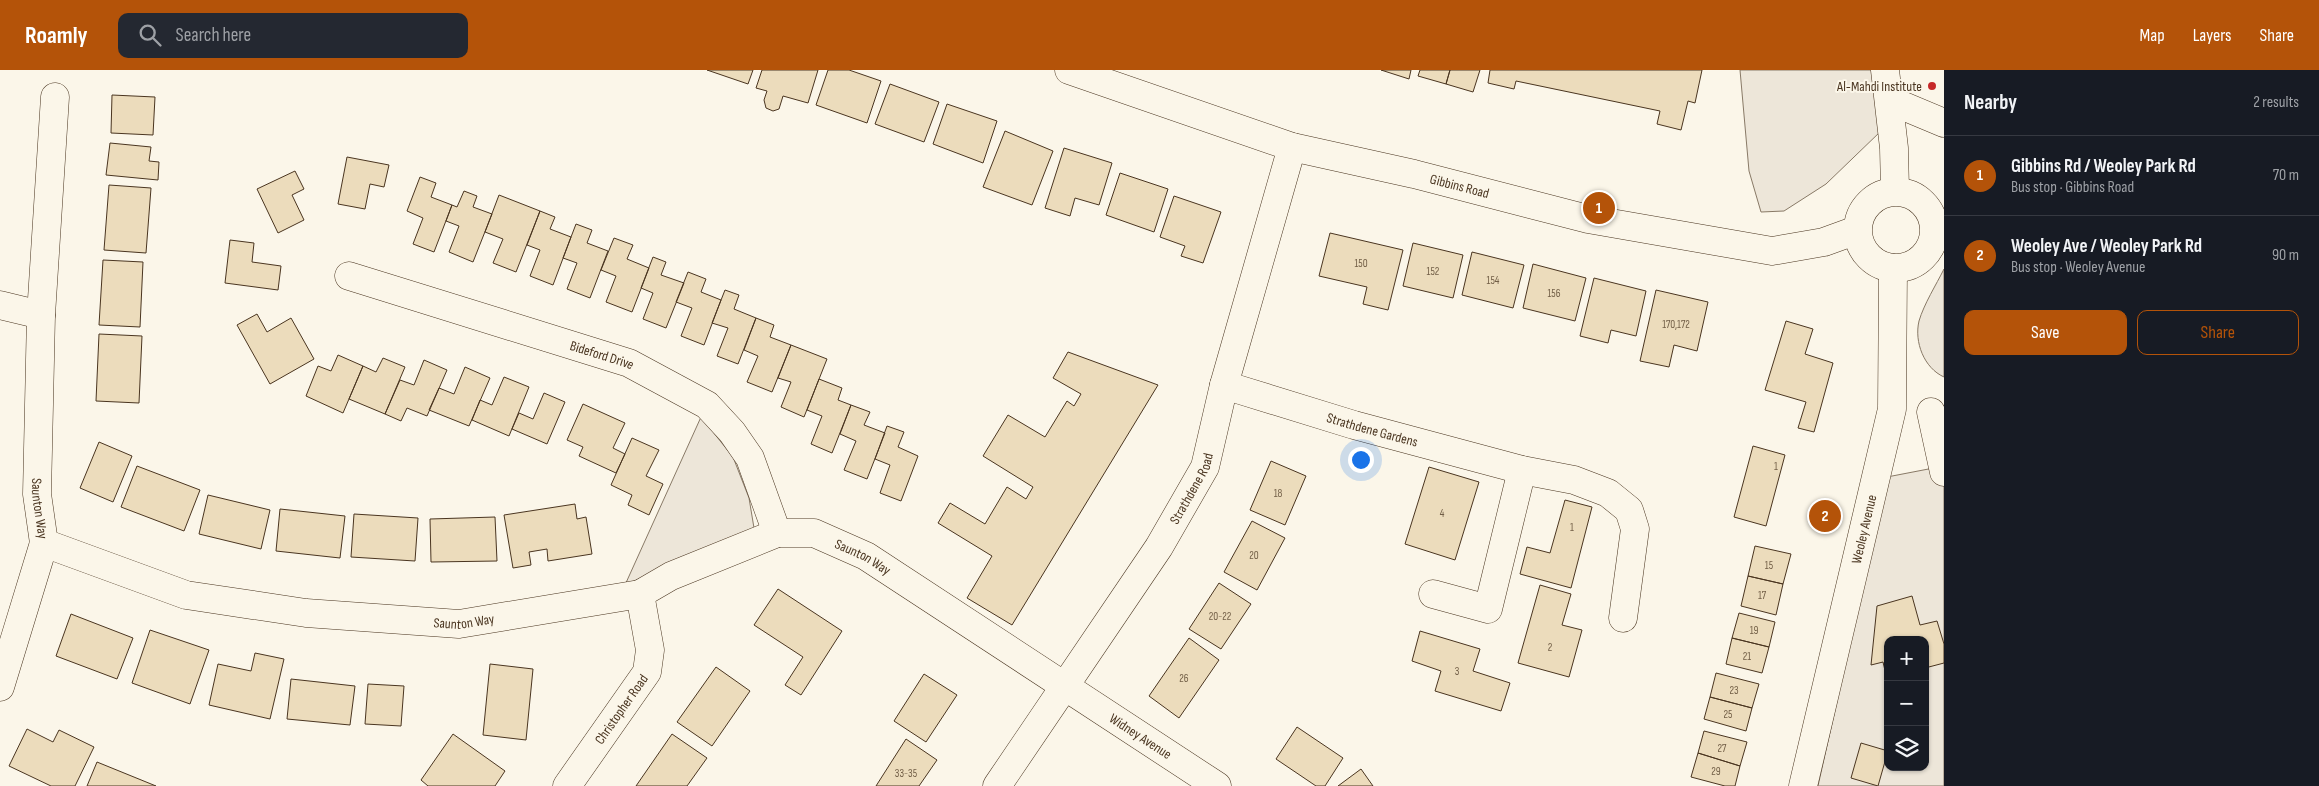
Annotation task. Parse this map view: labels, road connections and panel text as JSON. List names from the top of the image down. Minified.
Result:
{"streets":{"street":["Gibbins Road","Bideford Drive","Strathdene Gardens","Strathdene Road","Saunton Way","Weoley Avenue","Christopher Road","Widney Avenue"]},"crossings":[["Gibbins Road","Strathdene Road"],["Gibbins Road","Weoley Avenue"],["Bideford Drive","Saunton Way"],["Strathdene Gardens","Strathdene Road"],["Strathdene Road","Saunton Way"],["Strathdene Road","Widney Avenue"],["Saunton Way","Christopher Road"],["Saunton Way","Widney Avenue"]],"places":["Al-Mahdi Institute"],"house_numbers":["150","152","154","156","170,172","1","18","4","1","20","15","17","20-22","19","2","21","3","26","23","25","27","29","33-35"],"page":{"header":"Roamly","search":"Search here","nav":["Map","Layers","Share"],"heading":["Nearby","2 results"],"list":[{"mark":"1","name":"Gibbins Rd / Weoley Park Rd","note":"Bus stop · Gibbins Road","value":"70 m"},{"mark":"2","name":"Weoley Ave / Weoley Park Rd","note":"Bus stop · Weoley Avenue","value":"90 m"}],"pins":["1","2"],"buttons":["Save","Share"],"map_buttons":["+","−"]}}
